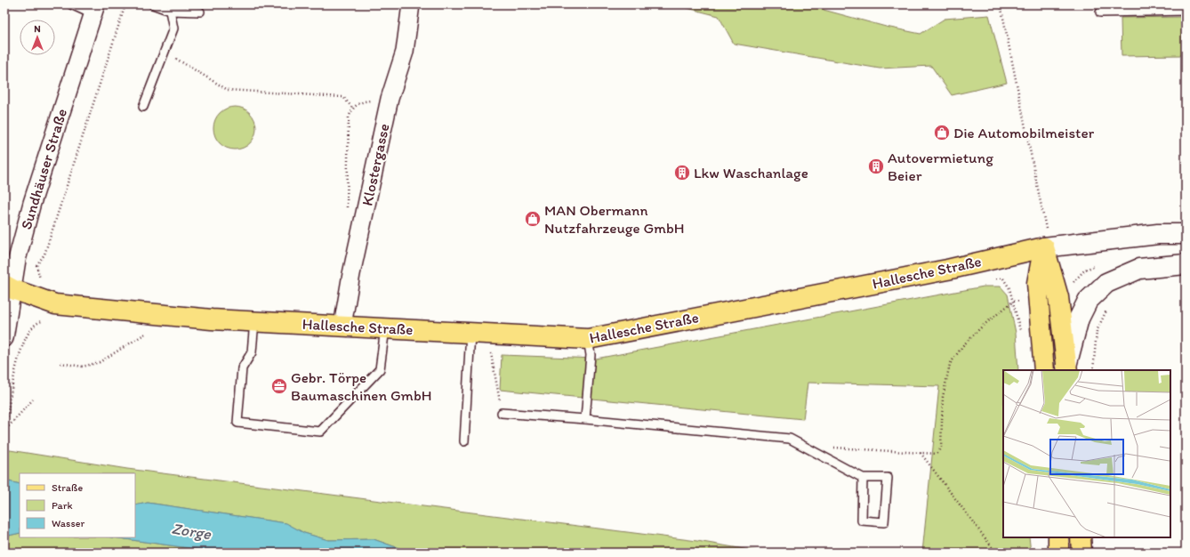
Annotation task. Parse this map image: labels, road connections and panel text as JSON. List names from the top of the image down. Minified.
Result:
{"streets":{"main road":["Hallesche Straße"],"street":["Klostergasse","Sundhäuser Straße"]},"crossings":[["Klostergasse","Hallesche Straße"],["Sundhäuser Straße","Hallesche Straße"]],"water":["Zorge"],"places":{"shop":["Die Automobilmeister","MAN Obermann Nutzfahrzeuge GmbH"],"building":["Autovermietung Beier","Lkw Waschanlage"],"office":["Gebr. Törpe Baumaschinen GmbH"]},"legend":["Straße","Park","Wasser"],"north":"top"}
